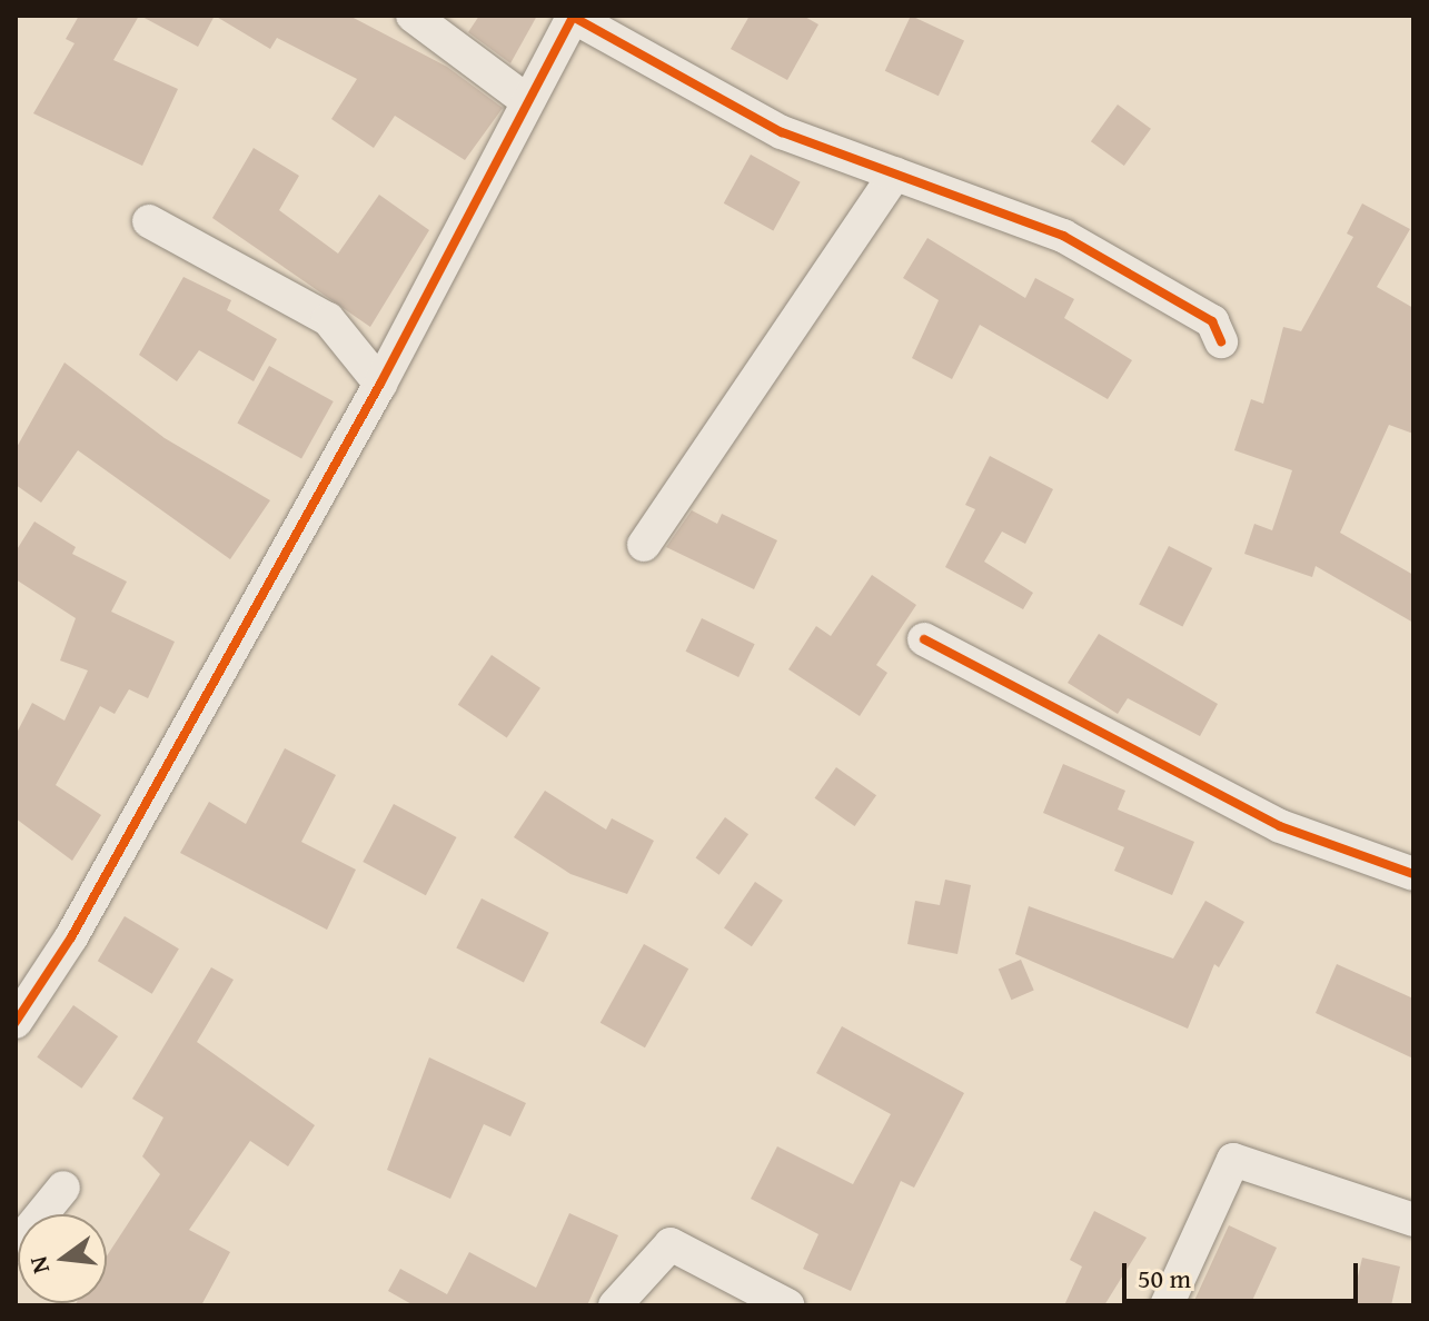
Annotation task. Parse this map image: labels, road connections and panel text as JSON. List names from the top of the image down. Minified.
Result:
{"scale_bar":"50 m","north":"left"}
